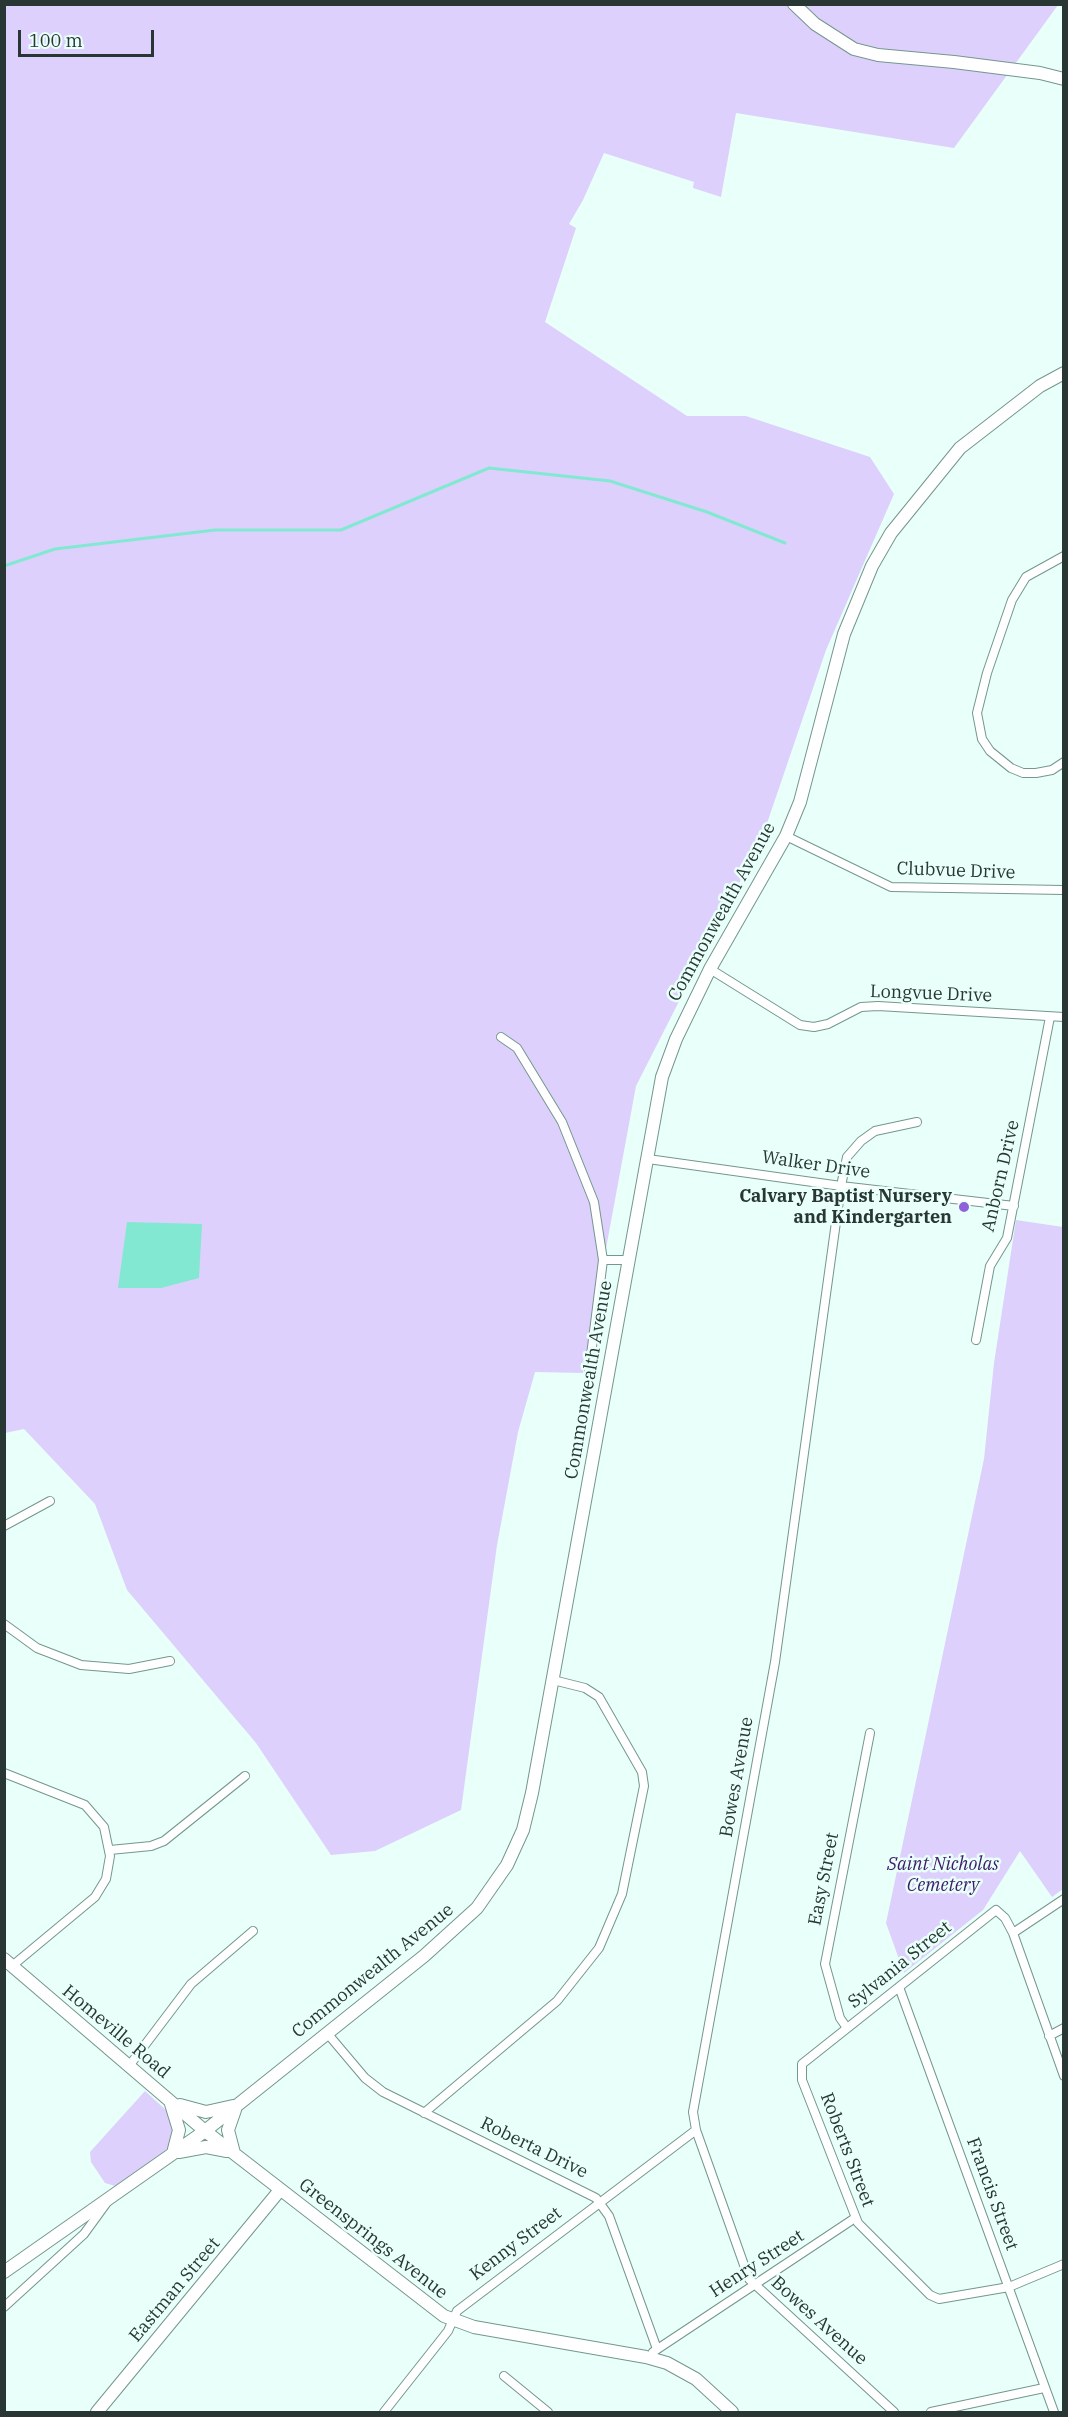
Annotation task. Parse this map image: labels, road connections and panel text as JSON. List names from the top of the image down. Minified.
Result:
{"streets":{"street":["Clubvue Drive","Commonwealth Avenue","Longvue Drive","Walker Drive","Anborn Drive","Bowes Avenue","Easy Street","Sylvania Street","Homeville Road","Roberta Drive","Roberts Street","Francis Street","Greensprings Avenue","Kenny Street","Henry Street","Eastman Street"]},"crossings":[["Clubvue Drive","Commonwealth Avenue"],["Commonwealth Avenue","Longvue Drive"],["Commonwealth Avenue","Walker Drive"],["Commonwealth Avenue","Homeville Road"],["Commonwealth Avenue","Roberta Drive"],["Commonwealth Avenue","Greensprings Avenue"],["Longvue Drive","Anborn Drive"],["Walker Drive","Anborn Drive"],["Walker Drive","Bowes Avenue"],["Bowes Avenue","Kenny Street"],["Bowes Avenue","Henry Street"],["Easy Street","Sylvania Street"],["Sylvania Street","Roberts Street"],["Sylvania Street","Francis Street"],["Homeville Road","Greensprings Avenue"],["Roberta Drive","Kenny Street"],["Roberta Drive","Henry Street"],["Roberts Street","Francis Street"],["Roberts Street","Henry Street"],["Greensprings Avenue","Kenny Street"],["Greensprings Avenue","Henry Street"],["Greensprings Avenue","Eastman Street"]],"parks":["Saint Nicholas Cemetery"],"places":["Calvary Baptist Nursery and Kindergarten"],"scale_bar":"100 m"}
